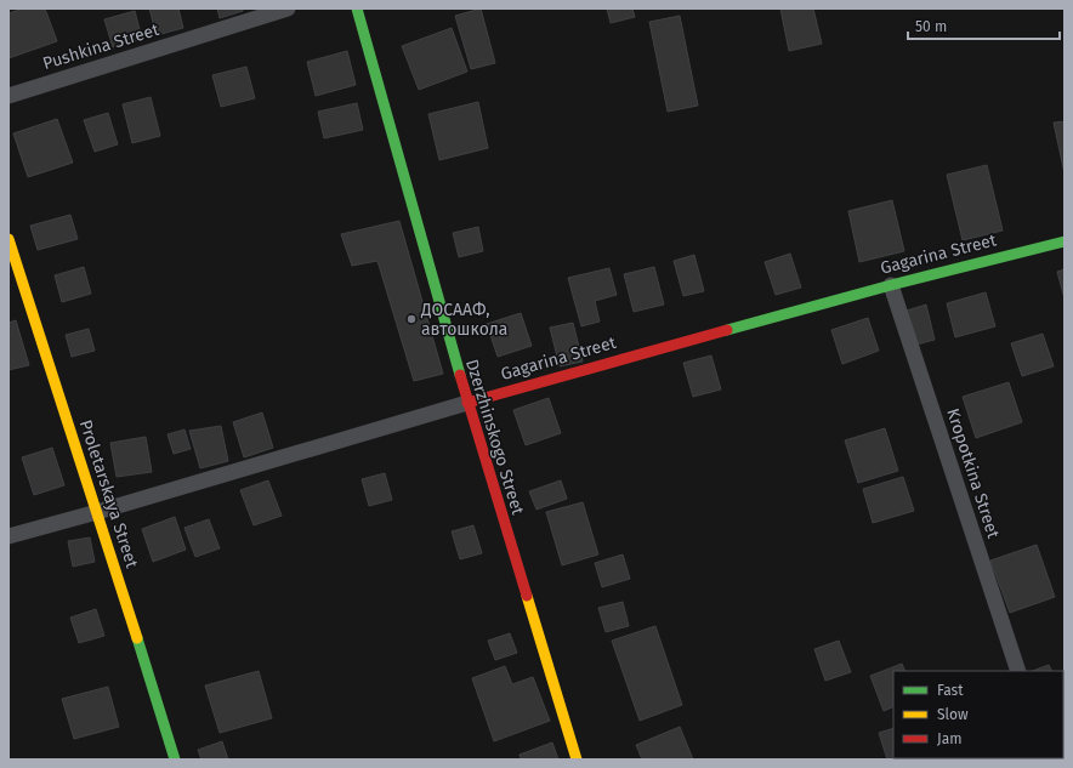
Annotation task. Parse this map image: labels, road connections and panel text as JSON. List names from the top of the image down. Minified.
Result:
{"streets":{"street":["Pushkina Street","Gagarina Street","Dzerzhinskogo Street","Kropotkina Street","Proletarskaya Street"]},"crossings":[["Gagarina Street","Dzerzhinskogo Street"],["Gagarina Street","Kropotkina Street"],["Gagarina Street","Proletarskaya Street"]],"places":["ДОСААФ, автошкола"],"legend":["Fast","Slow","Jam"],"scale_bar":"50 m"}
